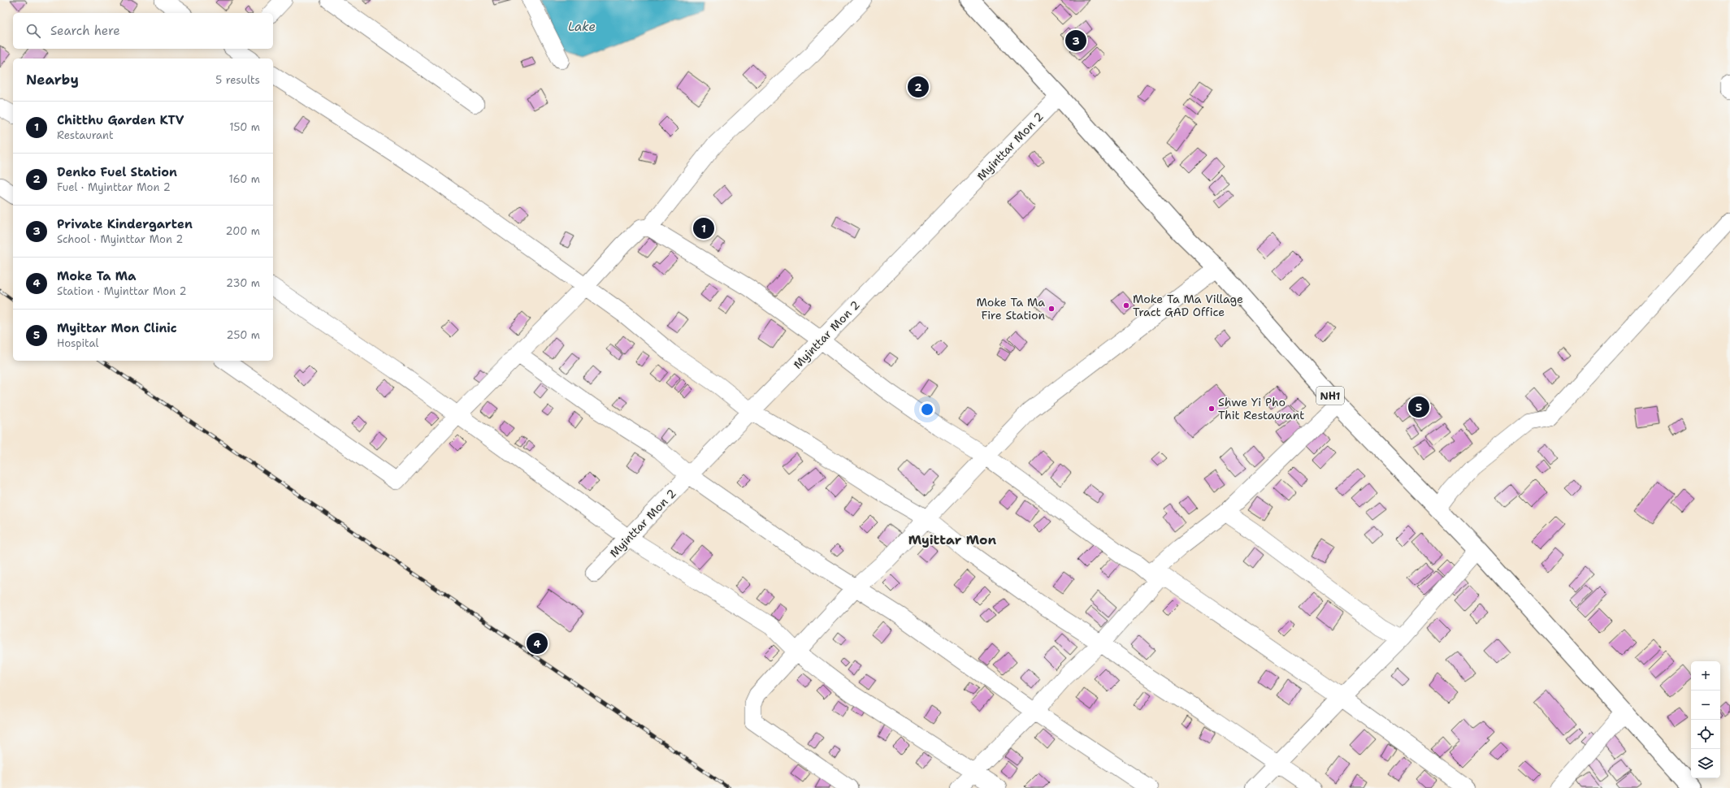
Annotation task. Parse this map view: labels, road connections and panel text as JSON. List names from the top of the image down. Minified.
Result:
{"streets":{"highway":["NH1"],"street":["Myinttar Mon 2"]},"crossings":[["Myinttar Mon 2","NH1"]],"districts":["Myittar Mon"],"water":["Lake"],"places":["Moke Ta Ma Village Tract GAD Office","Moke Ta Ma Fire Station","Shwe Yi Pho Thit Restaurant"],"page":{"search":"Search here","pins":["3","2","1","5","4"],"heading":["Nearby","5 results"],"list":[{"mark":"1","name":"Chitthu Garden KTV","note":"Restaurant","value":"150 m"},{"mark":"2","name":"Denko Fuel Station","note":"Fuel · Myinttar Mon 2","value":"160 m"},{"mark":"3","name":"Private Kindergarten","note":"School · Myinttar Mon 2","value":"200 m"},{"mark":"4","name":"Moke Ta Ma","note":"Station · Myinttar Mon 2","value":"230 m"},{"mark":"5","name":"Myittar Mon Clinic","note":"Hospital","value":"250 m"}],"map_buttons":["+","−"]}}
